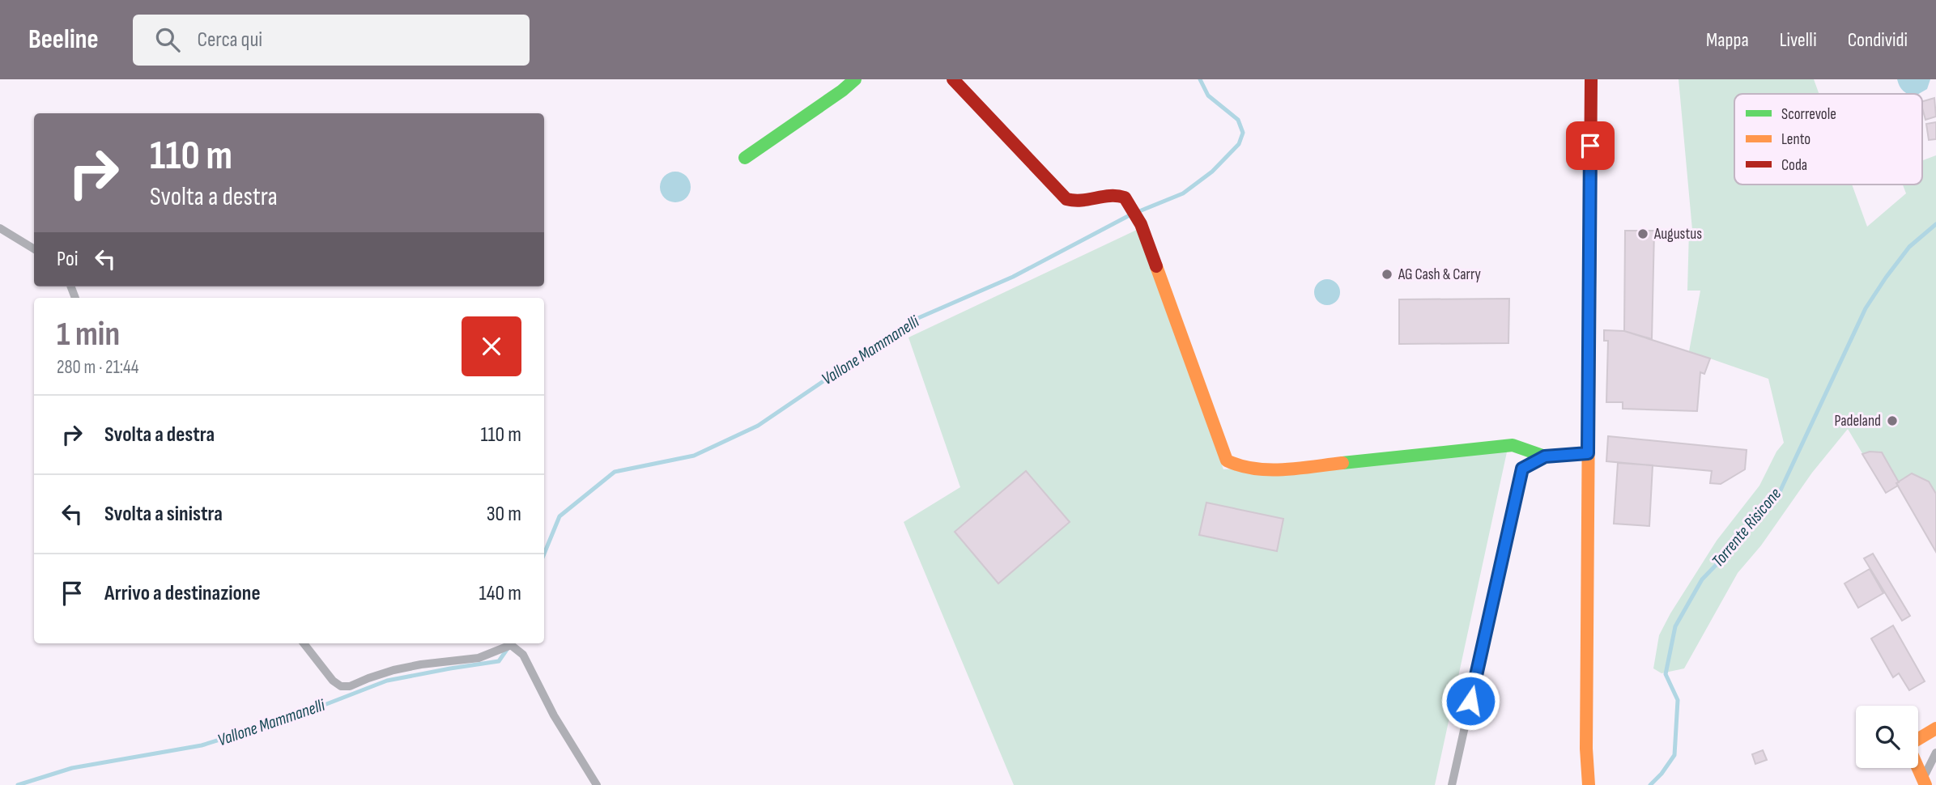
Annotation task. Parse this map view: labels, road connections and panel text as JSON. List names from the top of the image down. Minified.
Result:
{"water":["Vallone Mammanelli","Torrente Risicone"],"places":["Augustus","AG Cash & Carry","Padeland"],"legend":["Scorrevole","Lento","Coda"],"page":{"header":"Beeline","search":"Cerca qui","nav":["Mappa","Livelli","Condividi"],"turn":["110 m","Svolta a destra"],"then":"Poi","heading":["1 min","280 m · 21:44"],"list":[{"name":"Svolta a destra","value":"110 m"},{"name":"Svolta a sinistra","value":"30 m"},{"name":"Arrivo a destinazione","value":"140 m"}]}}
